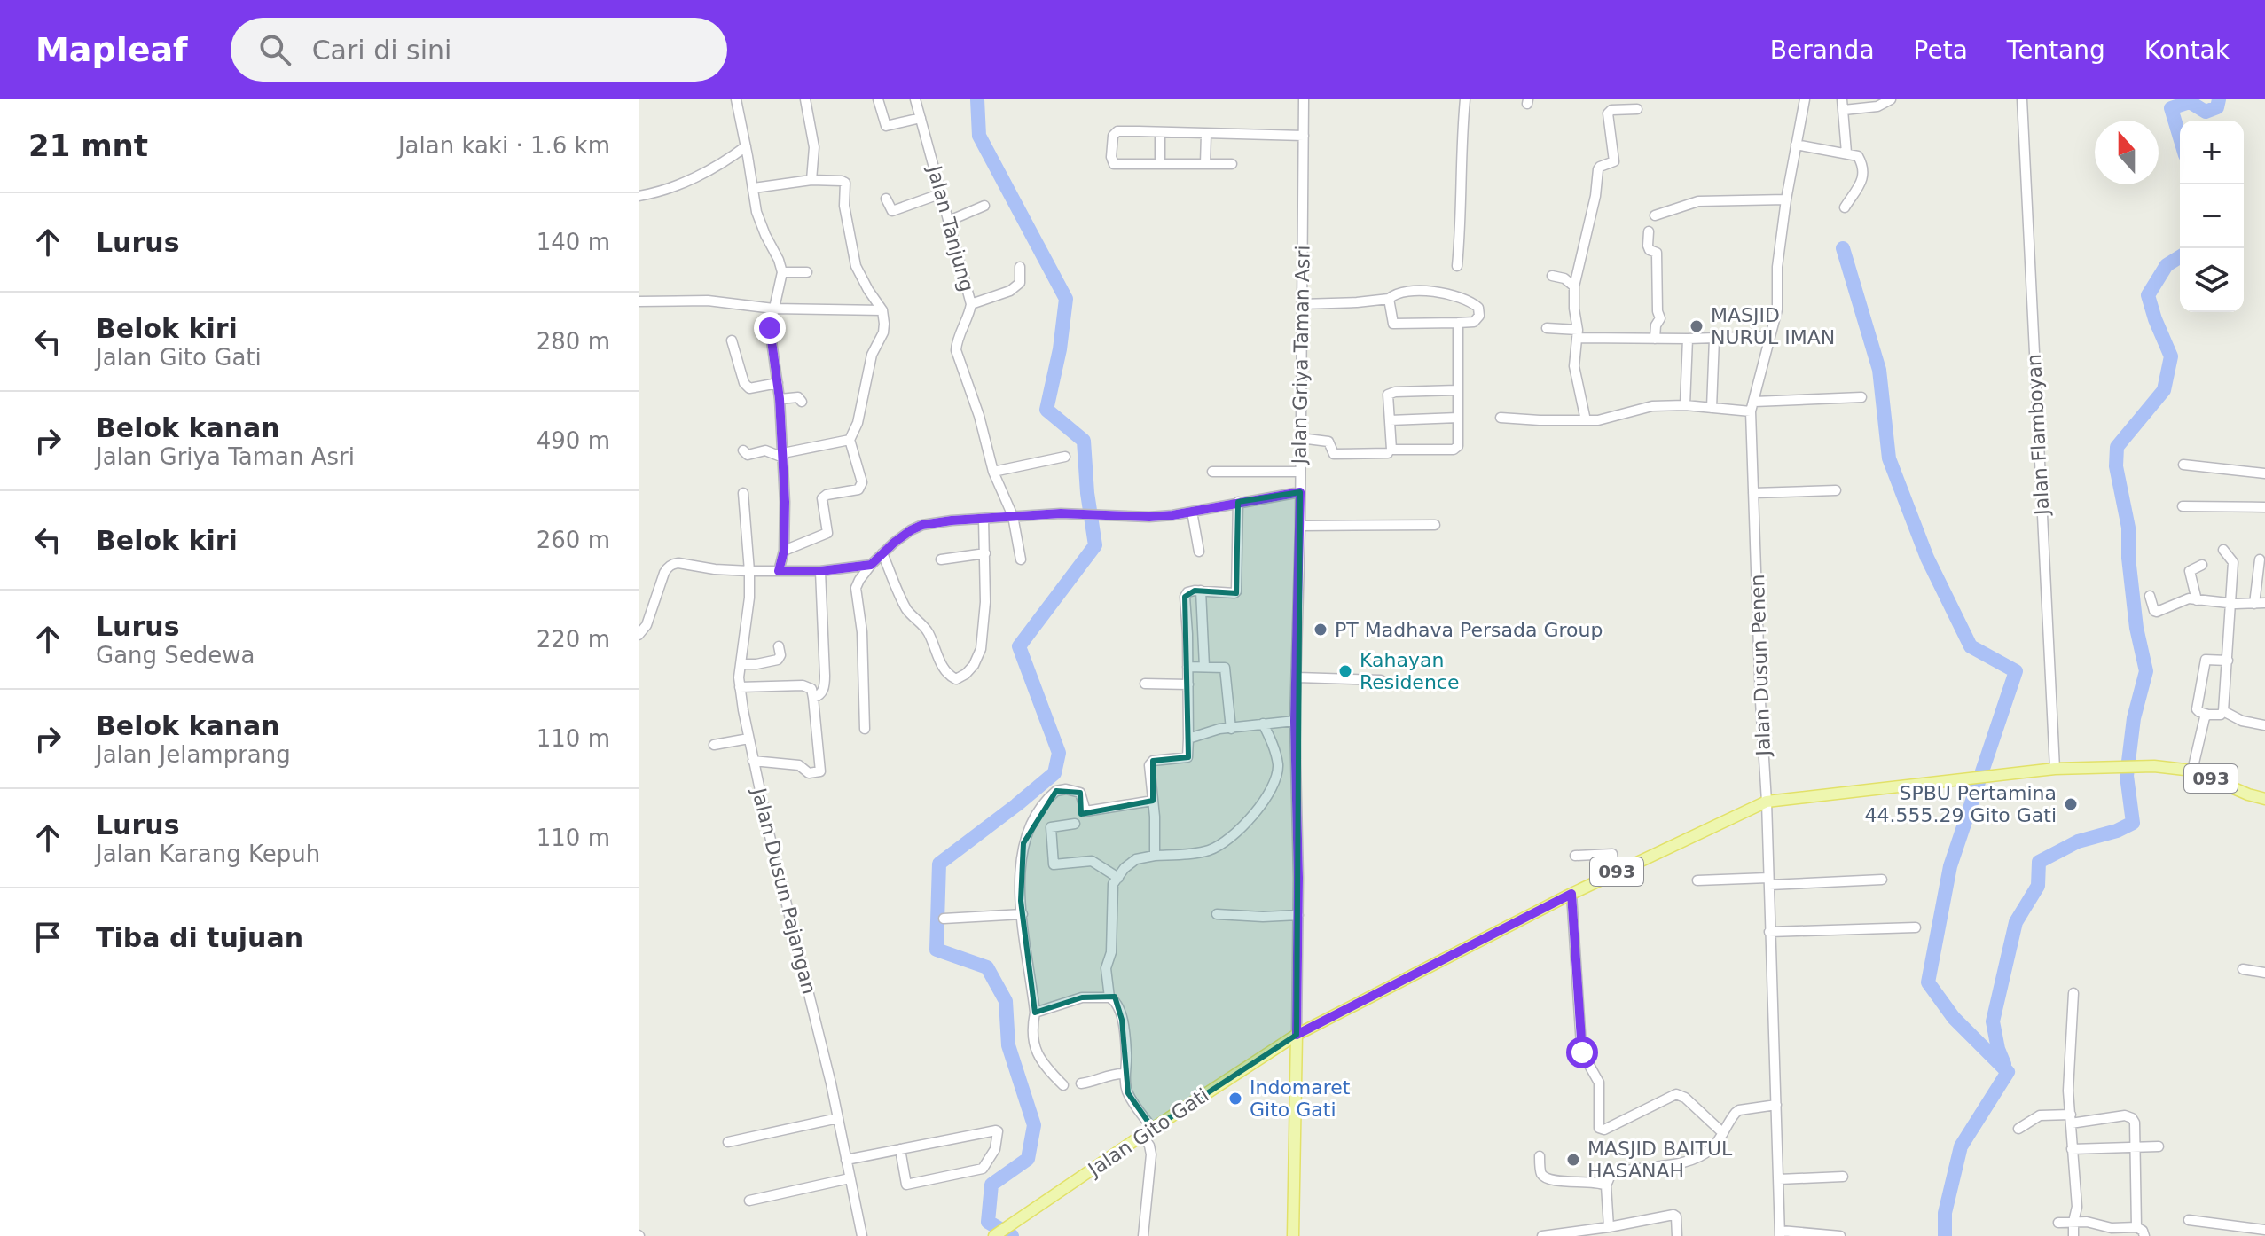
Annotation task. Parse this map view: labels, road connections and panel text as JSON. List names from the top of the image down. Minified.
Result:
{"streets":{"main road":["093","Jalan Gito Gati"],"street":["Jalan Tanjung","Jalan Griya Taman Asri","Jalan Flamboyan","Jalan Dusun Penen","Jalan Dusun Pajangan"]},"crossings":[["Jalan Griya Taman Asri","Jalan Gito Gati"],["Jalan Flamboyan","Jalan Gito Gati"],["Jalan Dusun Penen","Jalan Gito Gati"]],"places":["MASJID NURUL IMAN","PT Madhava Persada Group","Kahayan Residence","SPBU Pertamina 44.555.29 Gito Gati","Indomaret Gito Gati","MASJID BAITUL HASANAH"],"north":"top","page":{"header":"Mapleaf","search":"Cari di sini","nav":["Beranda","Peta","Tentang","Kontak"],"heading":["21 mnt","Jalan kaki · 1.6 km"],"map_buttons":["+","−"],"list":[["Lurus","140 m"],["Belok kiri","Jalan Gito Gati","280 m"],["Belok kanan","Jalan Griya Taman Asri","490 m"],["Belok kiri","260 m"],["Lurus","Gang Sedewa","220 m"],["Belok kanan","Jalan Jelamprang","110 m"],["Lurus","Jalan Karang Kepuh","110 m"],"Tiba di tujuan"]}}
